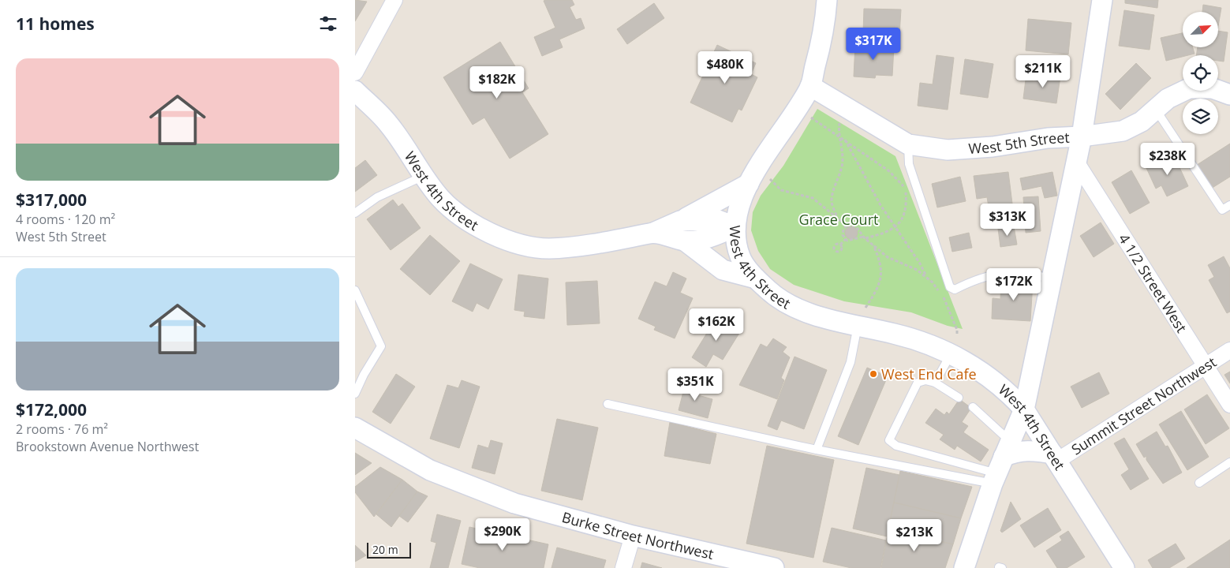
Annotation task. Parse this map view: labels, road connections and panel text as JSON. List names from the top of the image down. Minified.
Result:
{"streets":{"street":["West 5th Street","West 4th Street","4 1/2 Street West","Summit Street Northwest","Burke Street Northwest"]},"crossings":[["West 4th Street","Summit Street Northwest"],["4 1/2 Street West","Summit Street Northwest"]],"parks":["Grace Court"],"places":["West End Cafe"],"scale_bar":"20 m","north":"top right","page":{"heading":"11 homes","price":["$317K","$480K","$211K","$182K","$238K","$313K","$172K","$162K","$351K","$290K","$213K"],"list":[{"name":"$317,000","note":"4 rooms · 120 m² · West 5th Street"},{"name":"$172,000","note":"2 rooms · 76 m² · Brookstown Avenue Northwest"}],"scale":"20 m"}}
